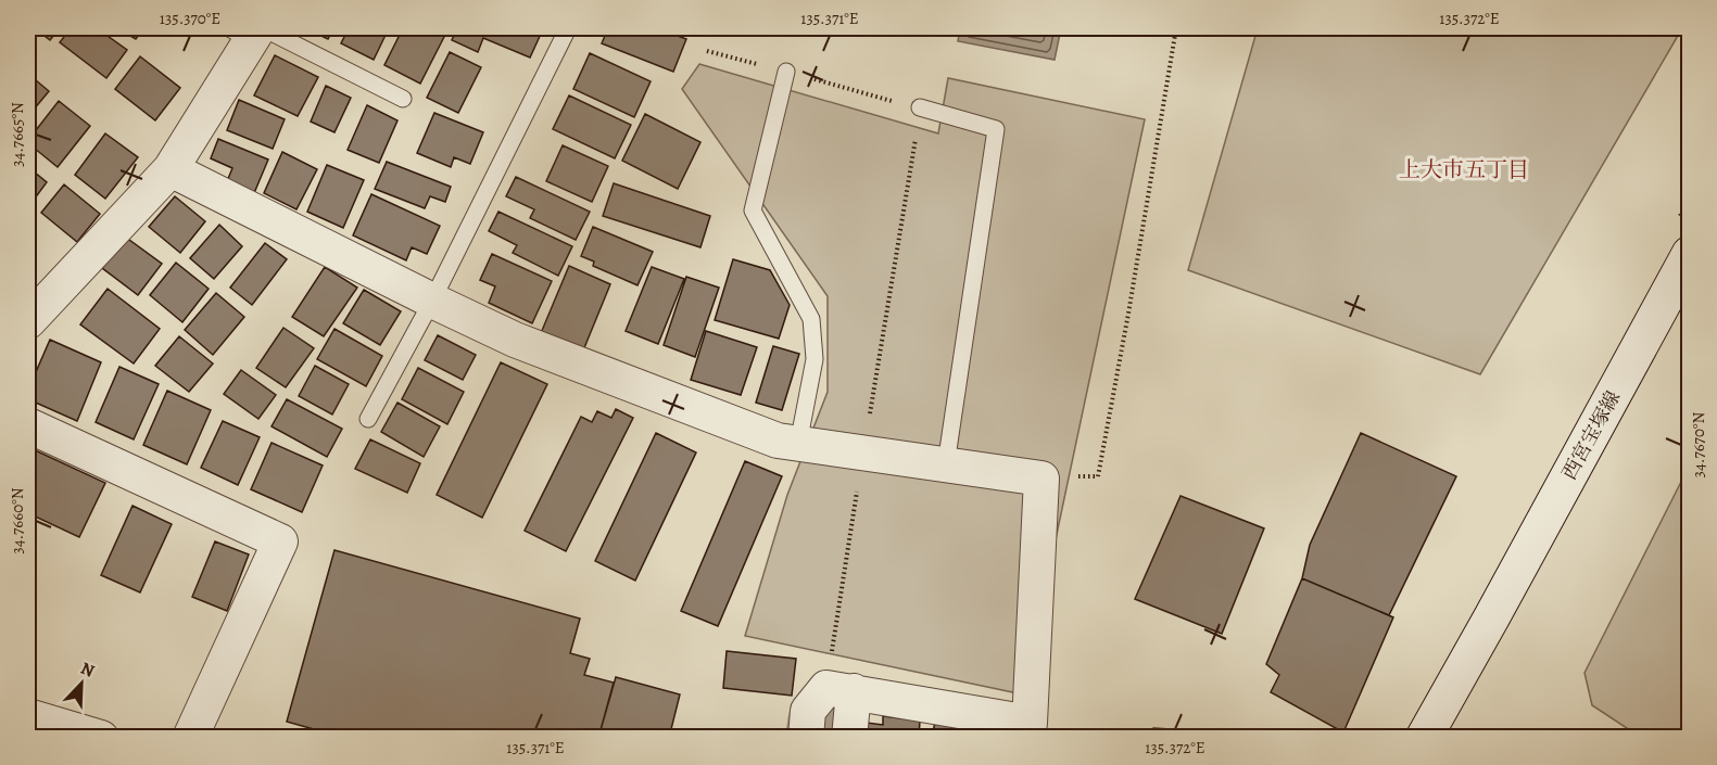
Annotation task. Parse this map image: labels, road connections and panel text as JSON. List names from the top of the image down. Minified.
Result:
{"streets":{"main road":["西宮宝塚線"]},"districts":["上大市五丁目"],"north":"top right","coordinates":["135.370°E","135.371°E","135.372°E","34.7665°N","34.7670°N","34.7660°N"]}
